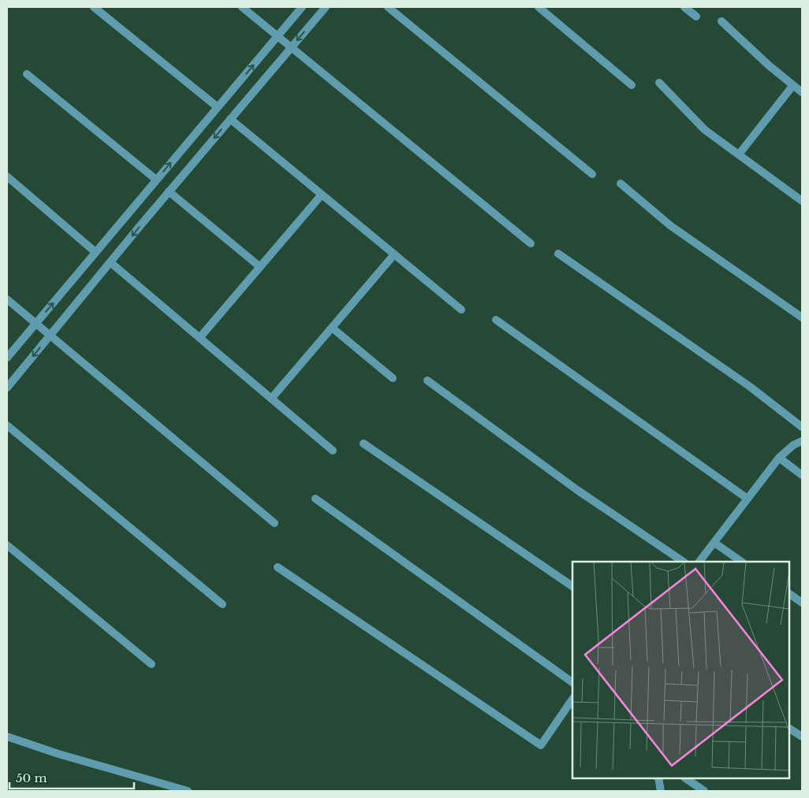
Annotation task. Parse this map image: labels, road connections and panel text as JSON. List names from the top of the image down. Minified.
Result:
{"scale_bar":"50 m"}
